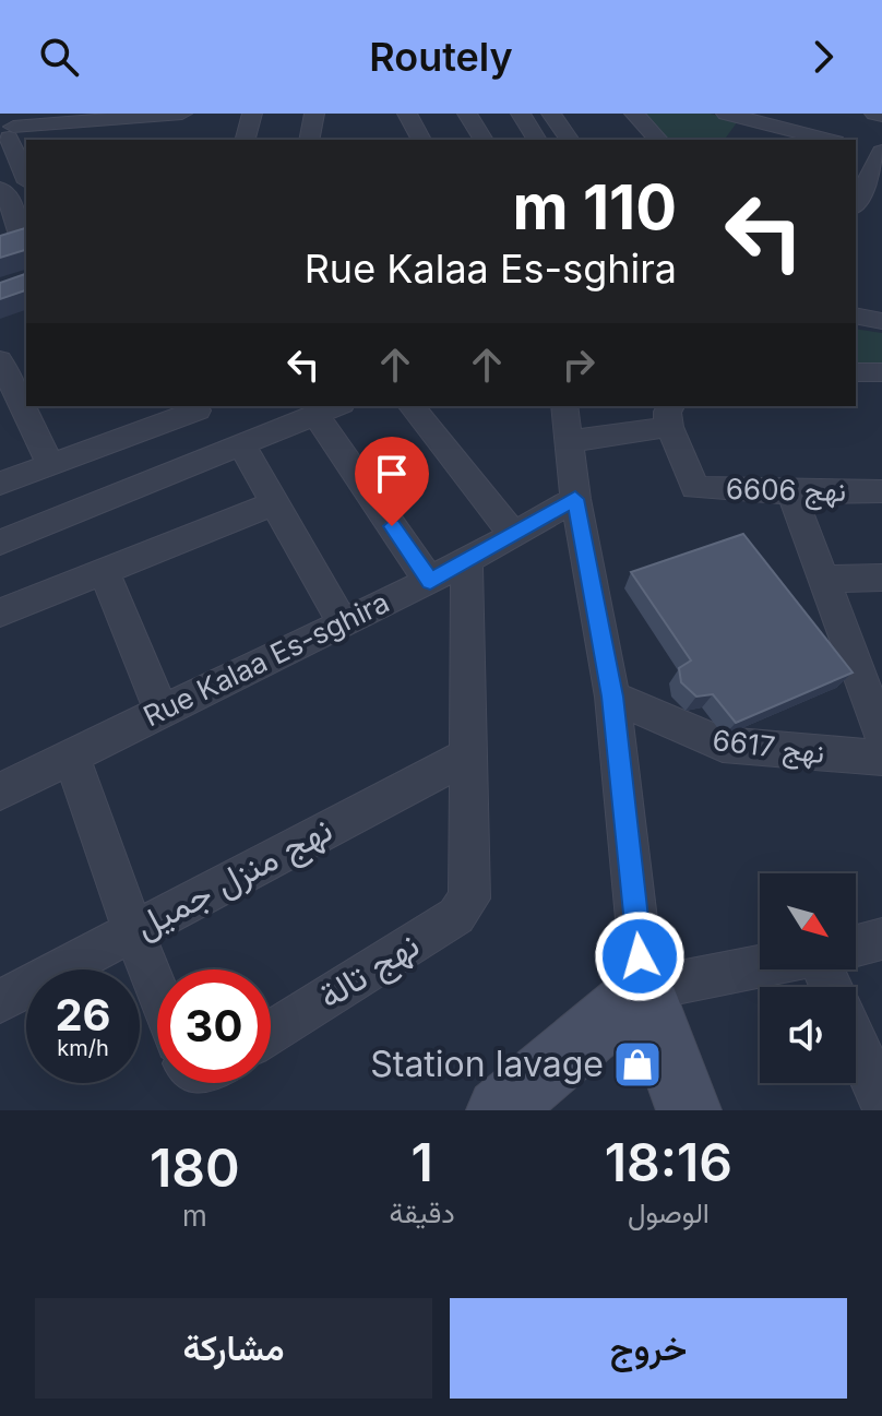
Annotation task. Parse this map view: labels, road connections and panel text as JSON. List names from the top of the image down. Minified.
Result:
{"streets":{"street":["نهج 6606","Rue Kalaa Es-sghira","نهج 6617","نهج منزل جميل","نهج تالة"]},"crossings":[["نهج منزل جميل","نهج تالة"]],"places":{"shop":["Station lavage"]},"north":"bottom right","page":{"header":"Routely","turn":["110 m","Rue Kalaa Es-sghira"],"speed":"26 km/h","limit":"30","eta":["18:16","الوصول","1","دقيقة","180","m"],"buttons":["خروج","مشاركة"]}}
